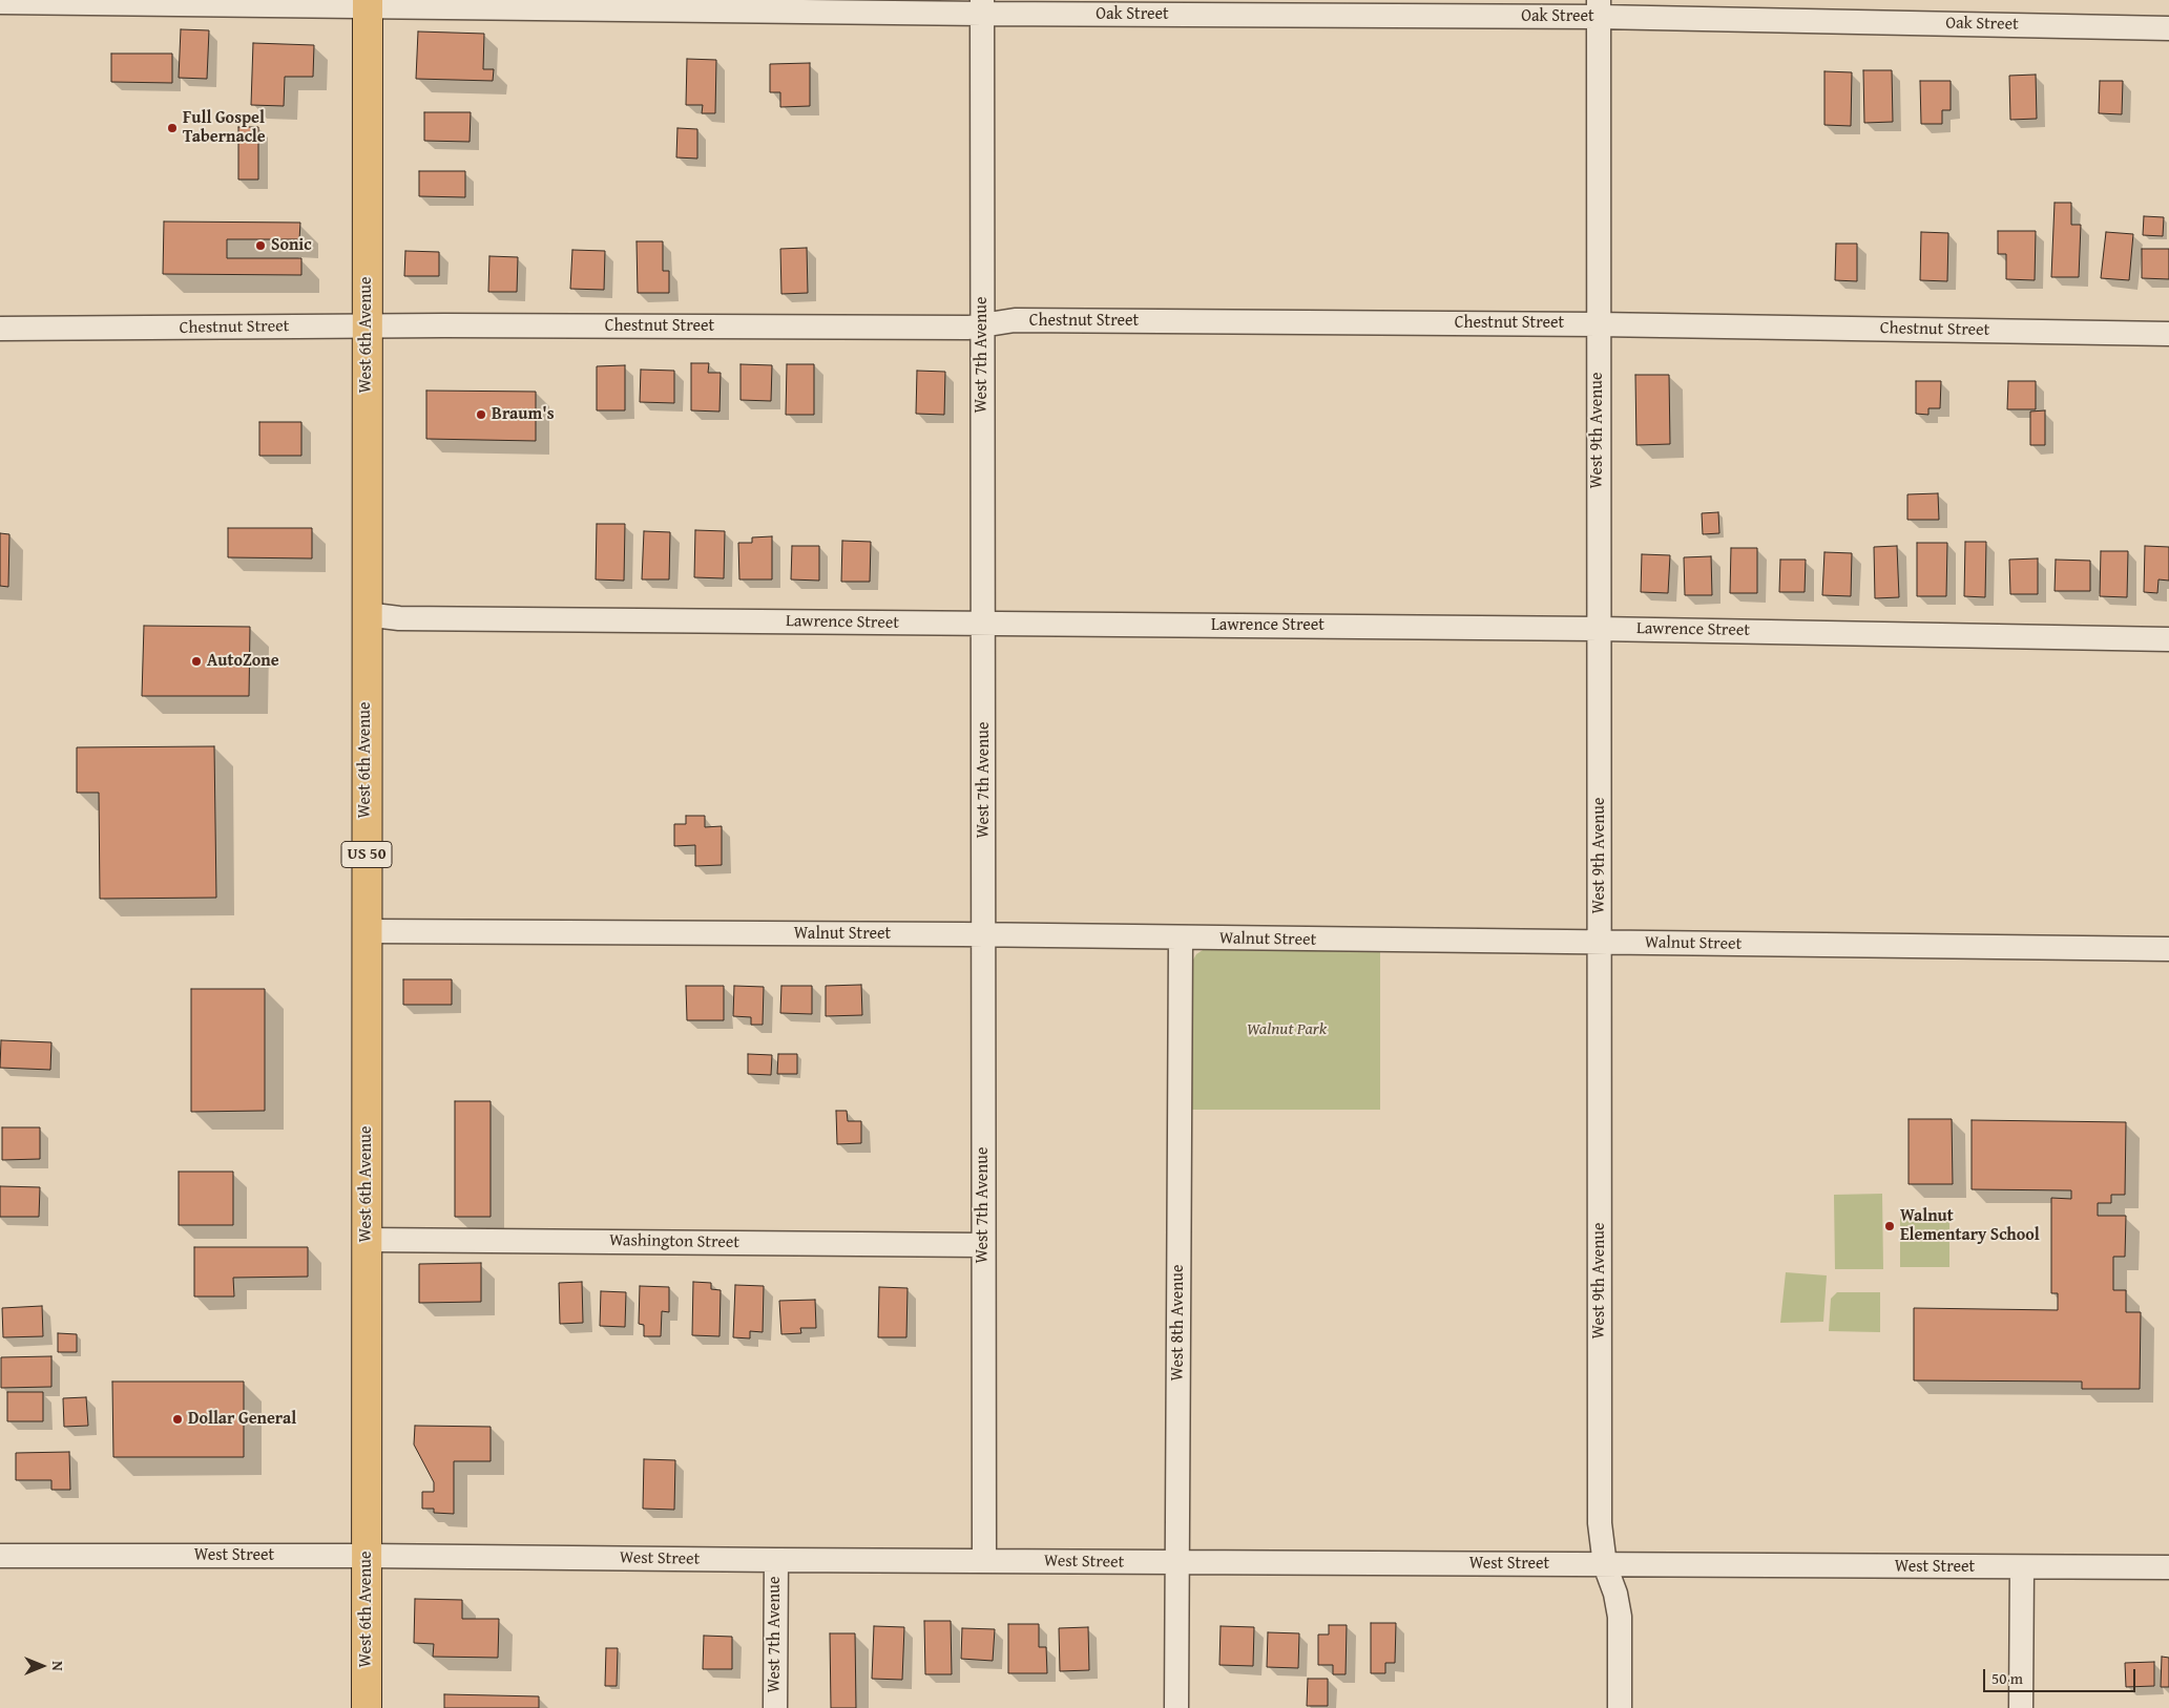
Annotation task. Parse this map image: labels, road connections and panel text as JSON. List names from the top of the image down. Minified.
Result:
{"streets":{"main road":["West 6th Avenue","US 50"],"street":["Oak Street","Chestnut Street","West 7th Avenue","West 9th Avenue","Lawrence Street","Walnut Street","Washington Street","West 8th Avenue","West Street"]},"crossings":[["Oak Street","West 6th Avenue"],["Oak Street","West 7th Avenue"],["Oak Street","West 9th Avenue"],["Chestnut Street","West 6th Avenue"],["Chestnut Street","West 7th Avenue"],["Chestnut Street","West 9th Avenue"],["West 6th Avenue","Lawrence Street"],["West 6th Avenue","Walnut Street"],["West 6th Avenue","Washington Street"],["West 6th Avenue","West Street"],["West 7th Avenue","Lawrence Street"],["West 7th Avenue","Walnut Street"],["West 7th Avenue","Washington Street"],["West 7th Avenue","West Street"],["West 9th Avenue","Lawrence Street"],["West 9th Avenue","Walnut Street"],["West 9th Avenue","West Street"],["Walnut Street","West 8th Avenue"],["West 8th Avenue","West Street"]],"parks":["Walnut Park"],"places":["Full Gospel Tabernacle","Sonic","Braum's","AutoZone","Walnut Elementary School","Dollar General"],"scale_bar":"50 m","north":"right"}
